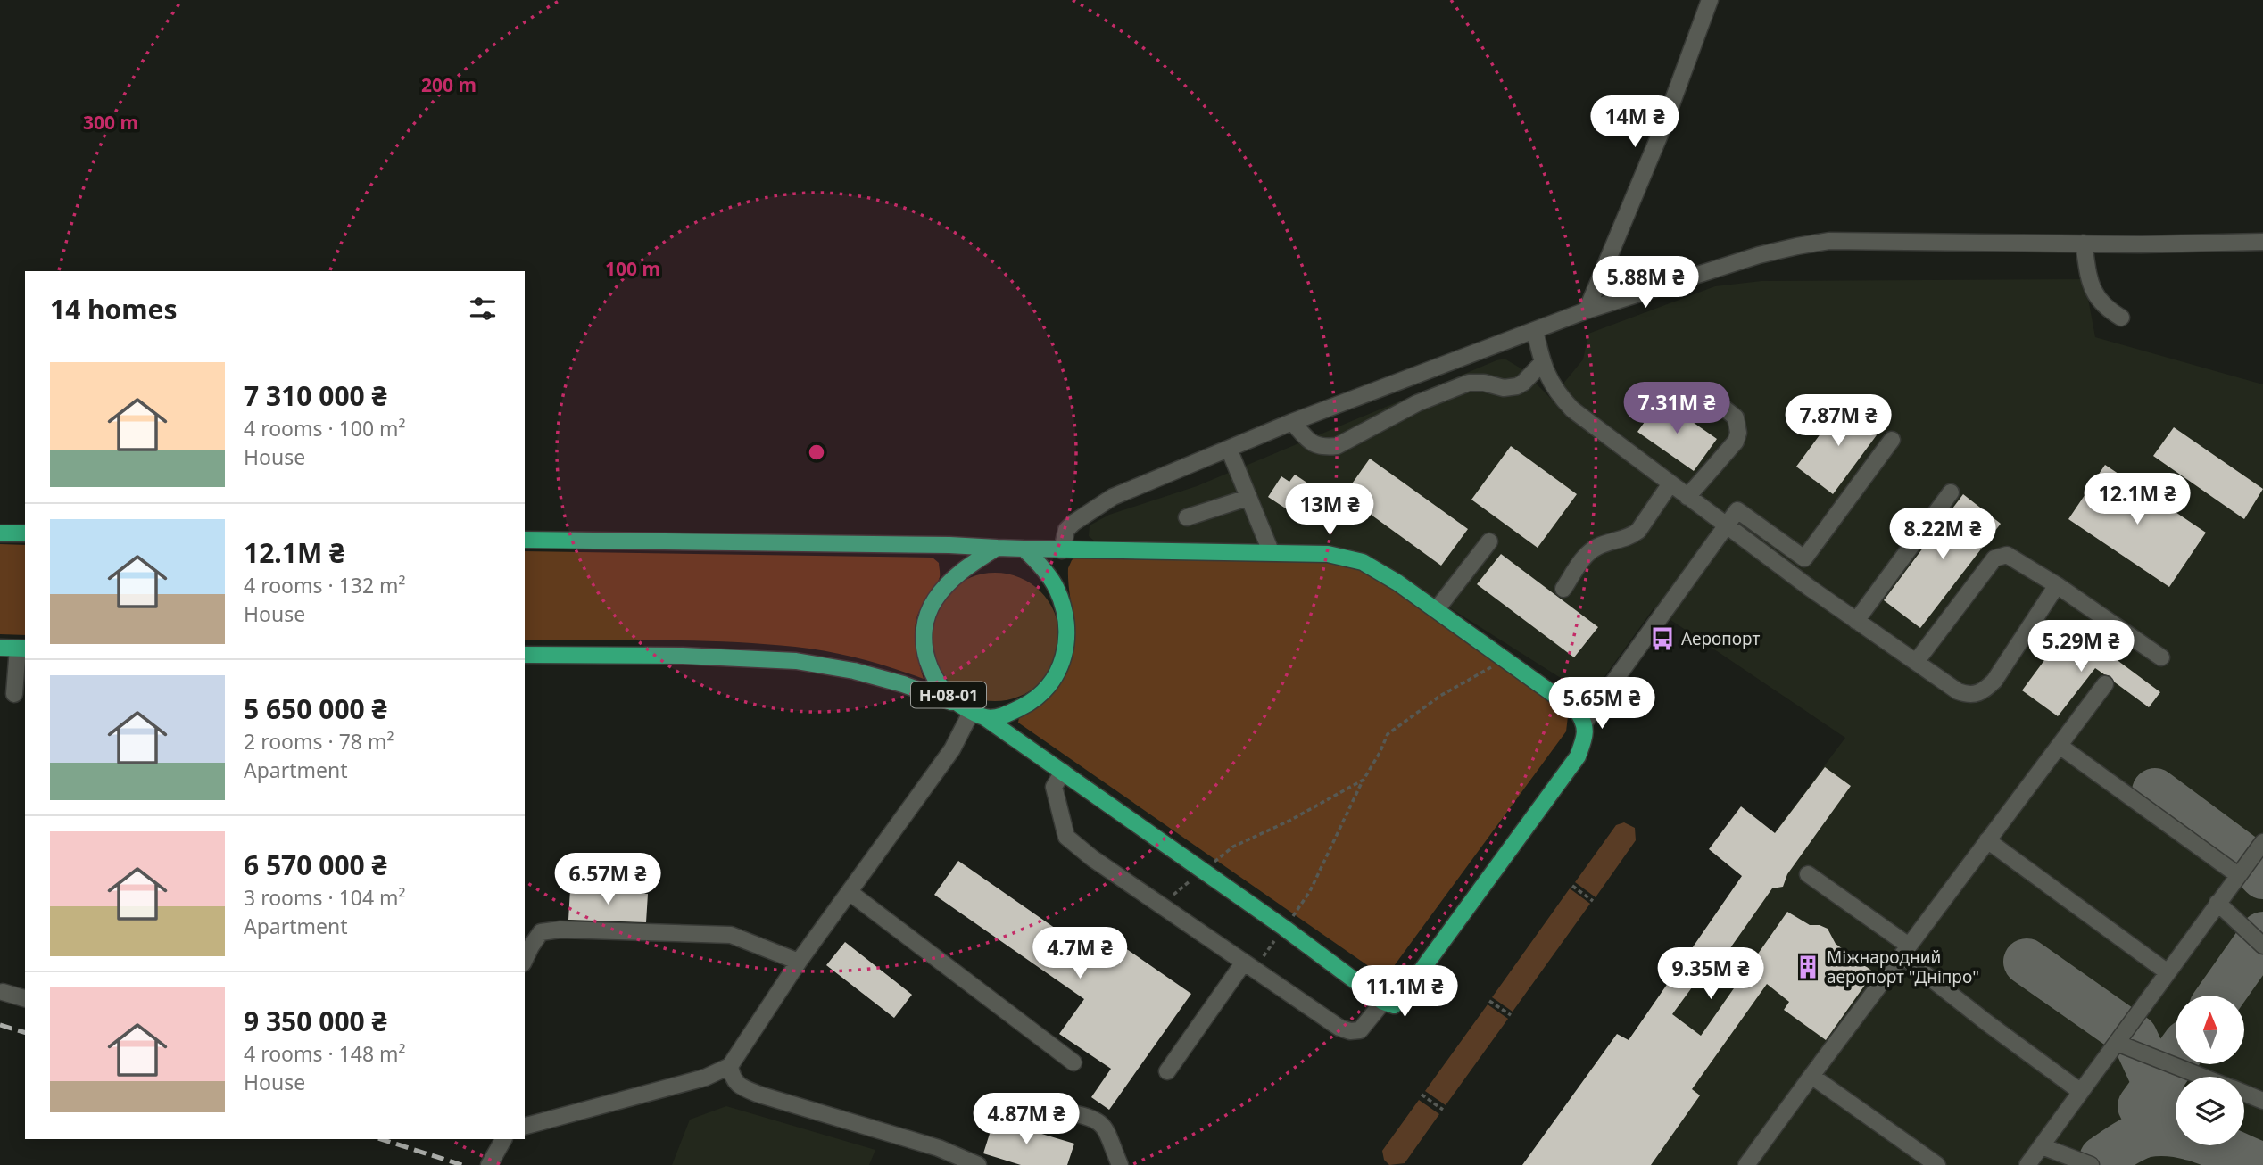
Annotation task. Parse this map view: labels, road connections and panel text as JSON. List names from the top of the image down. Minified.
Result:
{"streets":{"main road":["Н-08-01"]},"places":{"bus stop":["Аеропорт"],"building":["Міжнародний аеропорт \"Дніпро\""]},"north":"top","page":{"price":["14M ₴","5.88M ₴","7.31M ₴","7.87M ₴","12.1M ₴","13M ₴","8.22M ₴","5.29M ₴","5.65M ₴","6.57M ₴","4.7M ₴","9.35M ₴","11.1M ₴","4.87M ₴"],"heading":"14 homes","list":[{"name":"7 310 000 ₴","note":"4 rooms · 100 m² · House"},{"name":"12.1M ₴","note":"4 rooms · 132 m² · House"},{"name":"5 650 000 ₴","note":"2 rooms · 78 m² · Apartment"},{"name":"6 570 000 ₴","note":"3 rooms · 104 m² · Apartment"},{"name":"9 350 000 ₴","note":"4 rooms · 148 m² · House"}]},"rings":["200 m","300 m","100 m"]}
